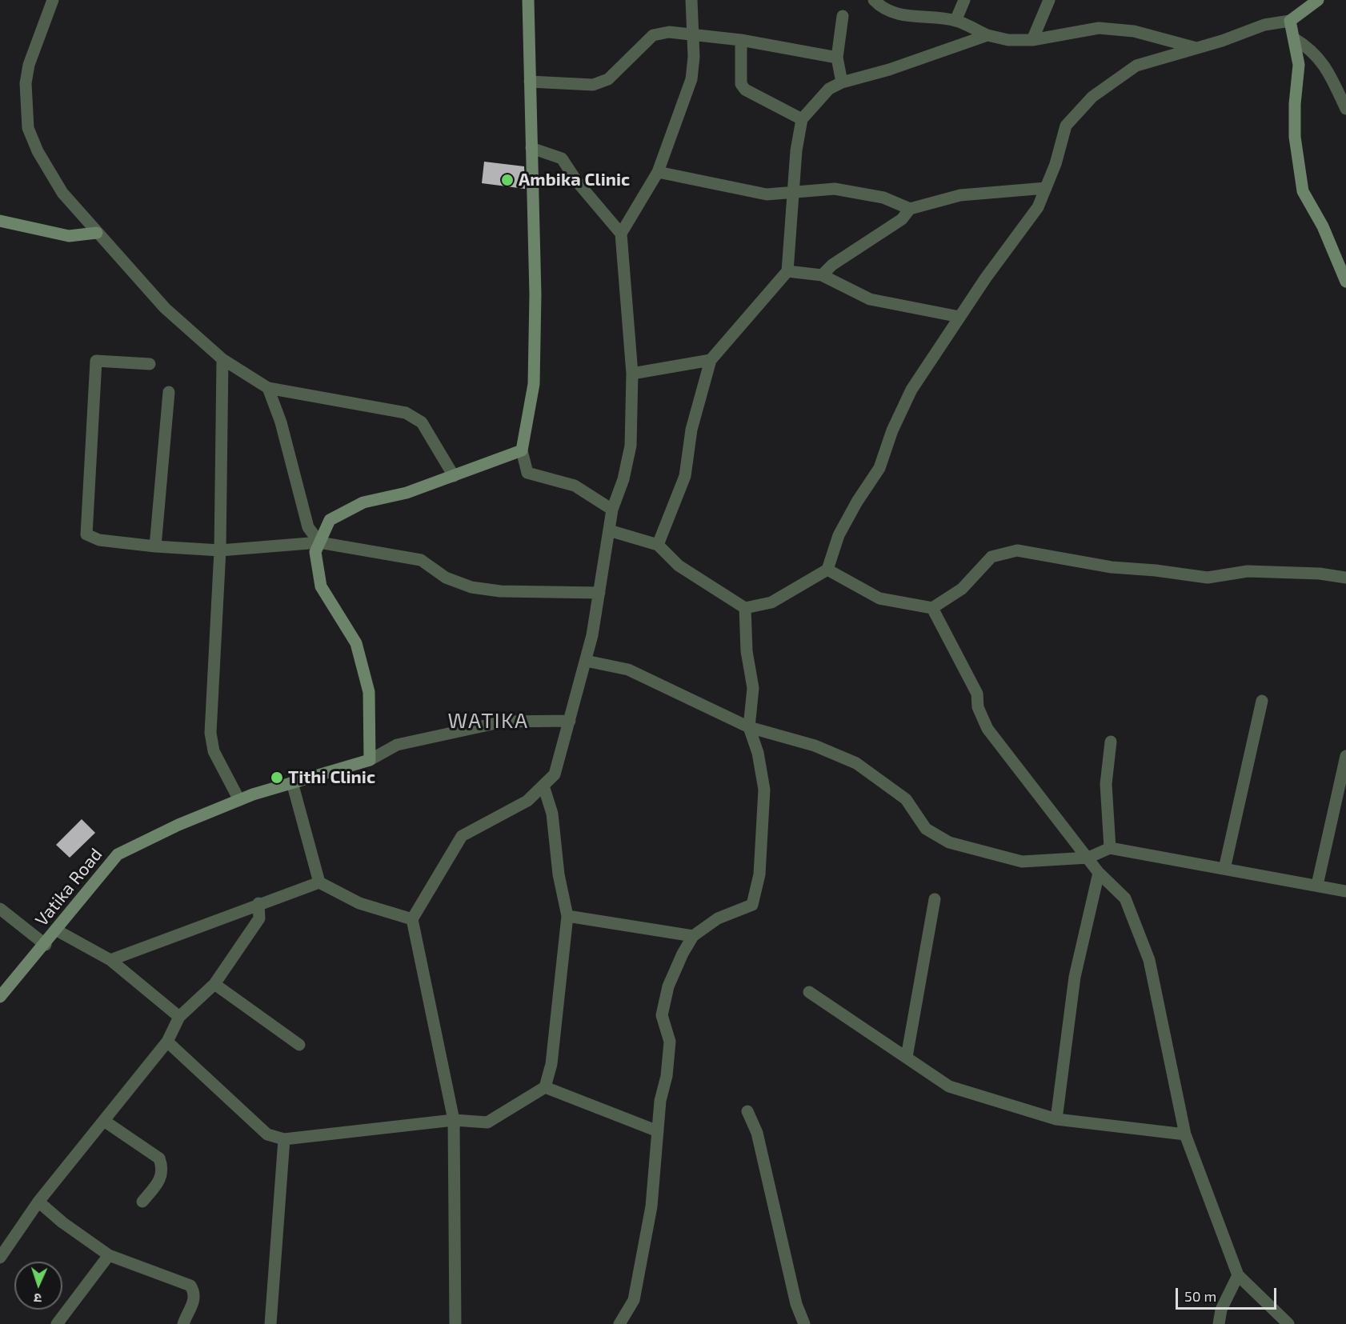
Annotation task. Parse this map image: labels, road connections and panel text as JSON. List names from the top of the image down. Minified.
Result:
{"streets":{"street":["Vatika Road"]},"districts":["WATIKA"],"places":["Ambika Clinic","Tithi Clinic"],"scale_bar":"50 m","north":"bottom"}
